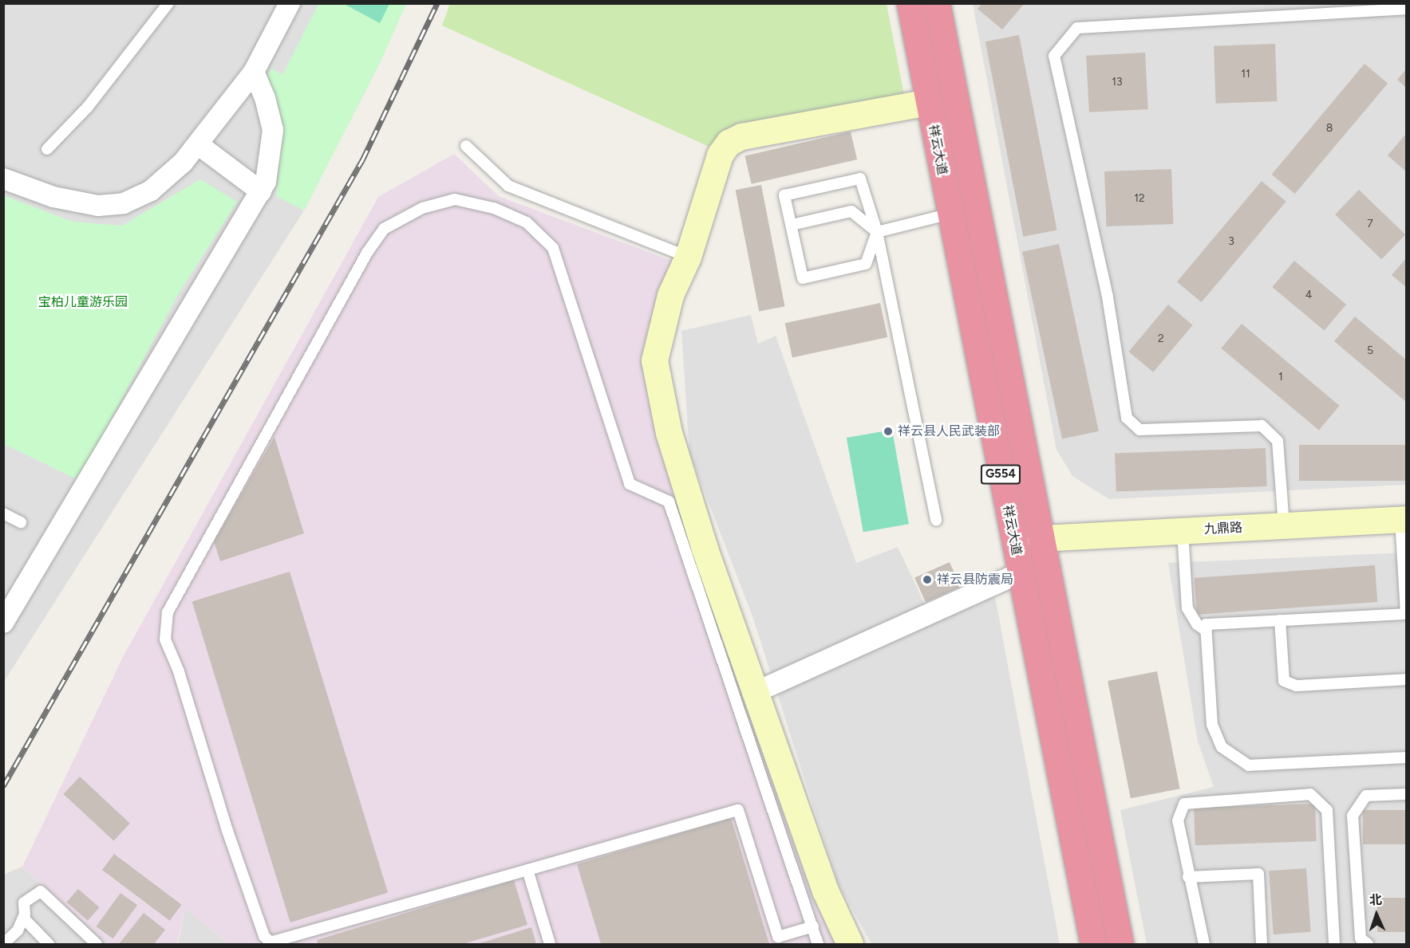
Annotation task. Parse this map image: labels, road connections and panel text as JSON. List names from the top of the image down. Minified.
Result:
{"streets":{"highway":["祥云大道","G554"],"street":["九鼎路"]},"crossings":[["祥云大道","九鼎路"]],"parks":["宝柏儿童游乐园"],"places":["祥云县人民武装部","祥云县防震局"],"house_numbers":["11","13","8","12","7","3","4","2","5","1"],"north":"top"}
